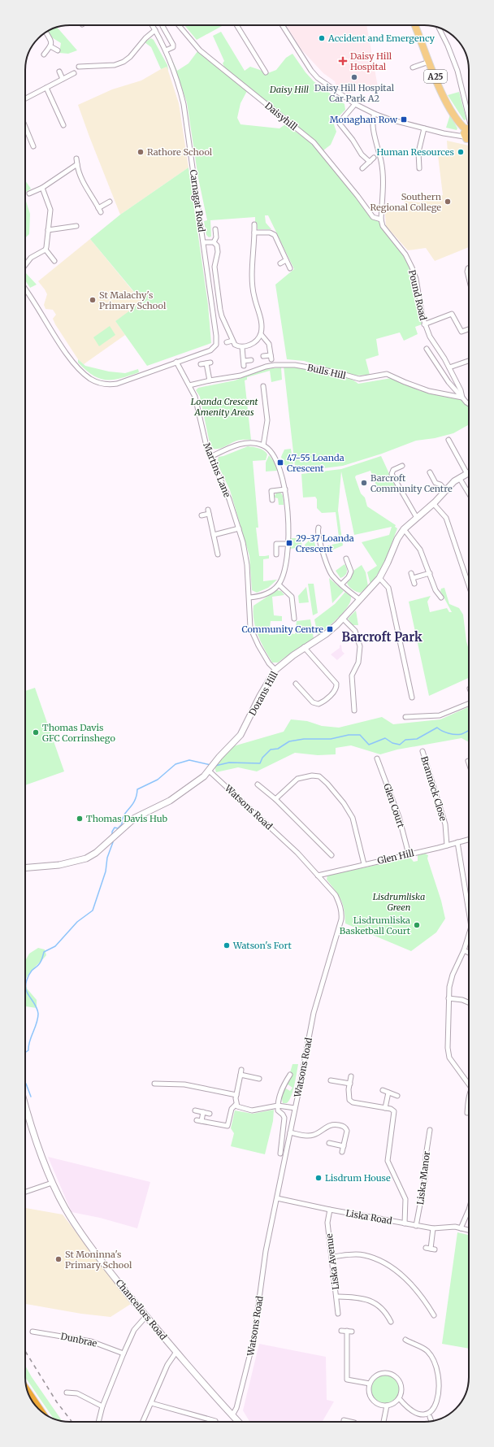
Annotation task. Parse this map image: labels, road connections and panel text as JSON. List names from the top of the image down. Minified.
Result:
{"streets":{"main road":["A25"],"street":["Daisyhill","Carnagat Road","Pound Road","Bulls Hill","Martins Lane","Dorans Hill","Brannock Close","Glen Court","Watsons Road","Glen Hill","Liska Manor","Liska Road","Liska Avenue","Chancellors Road","Dunbrae"]},"crossings":[["Daisyhill","Pound Road"],["Carnagat Road","Martins Lane"],["Pound Road","Bulls Hill"],["Bulls Hill","Martins Lane"],["Martins Lane","Dorans Hill"],["Dorans Hill","Watsons Road"],["Brannock Close","Glen Hill"],["Glen Court","Glen Hill"],["Watsons Road","Glen Hill"],["Watsons Road","Liska Road"],["Watsons Road","Chancellors Road"],["Liska Manor","Liska Road"],["Liska Road","Liska Avenue"]],"districts":["Barcroft Park"],"parks":["Daisy Hill","Loanda Crescent Amenity Areas","Lisdrumliska Green"],"places":{"other":["Accident and Emergency","Daisy Hill Hospital Car Park A2","Rathore School","Human Resources","Southern Regional College","St Malachy's Primary School","Barcroft Community Centre","Thomas Davis GFC Corrinshego","Thomas Davis Hub","Lisdrumliska Basketball Court","Watson's Fort","Lisdrum House","St Moninna's Primary School"],"health":["Daisy Hill Hospital"],"transit":["Monaghan Row","47-55 Loanda Crescent","29-37 Loanda Crescent","Community Centre"]}}
